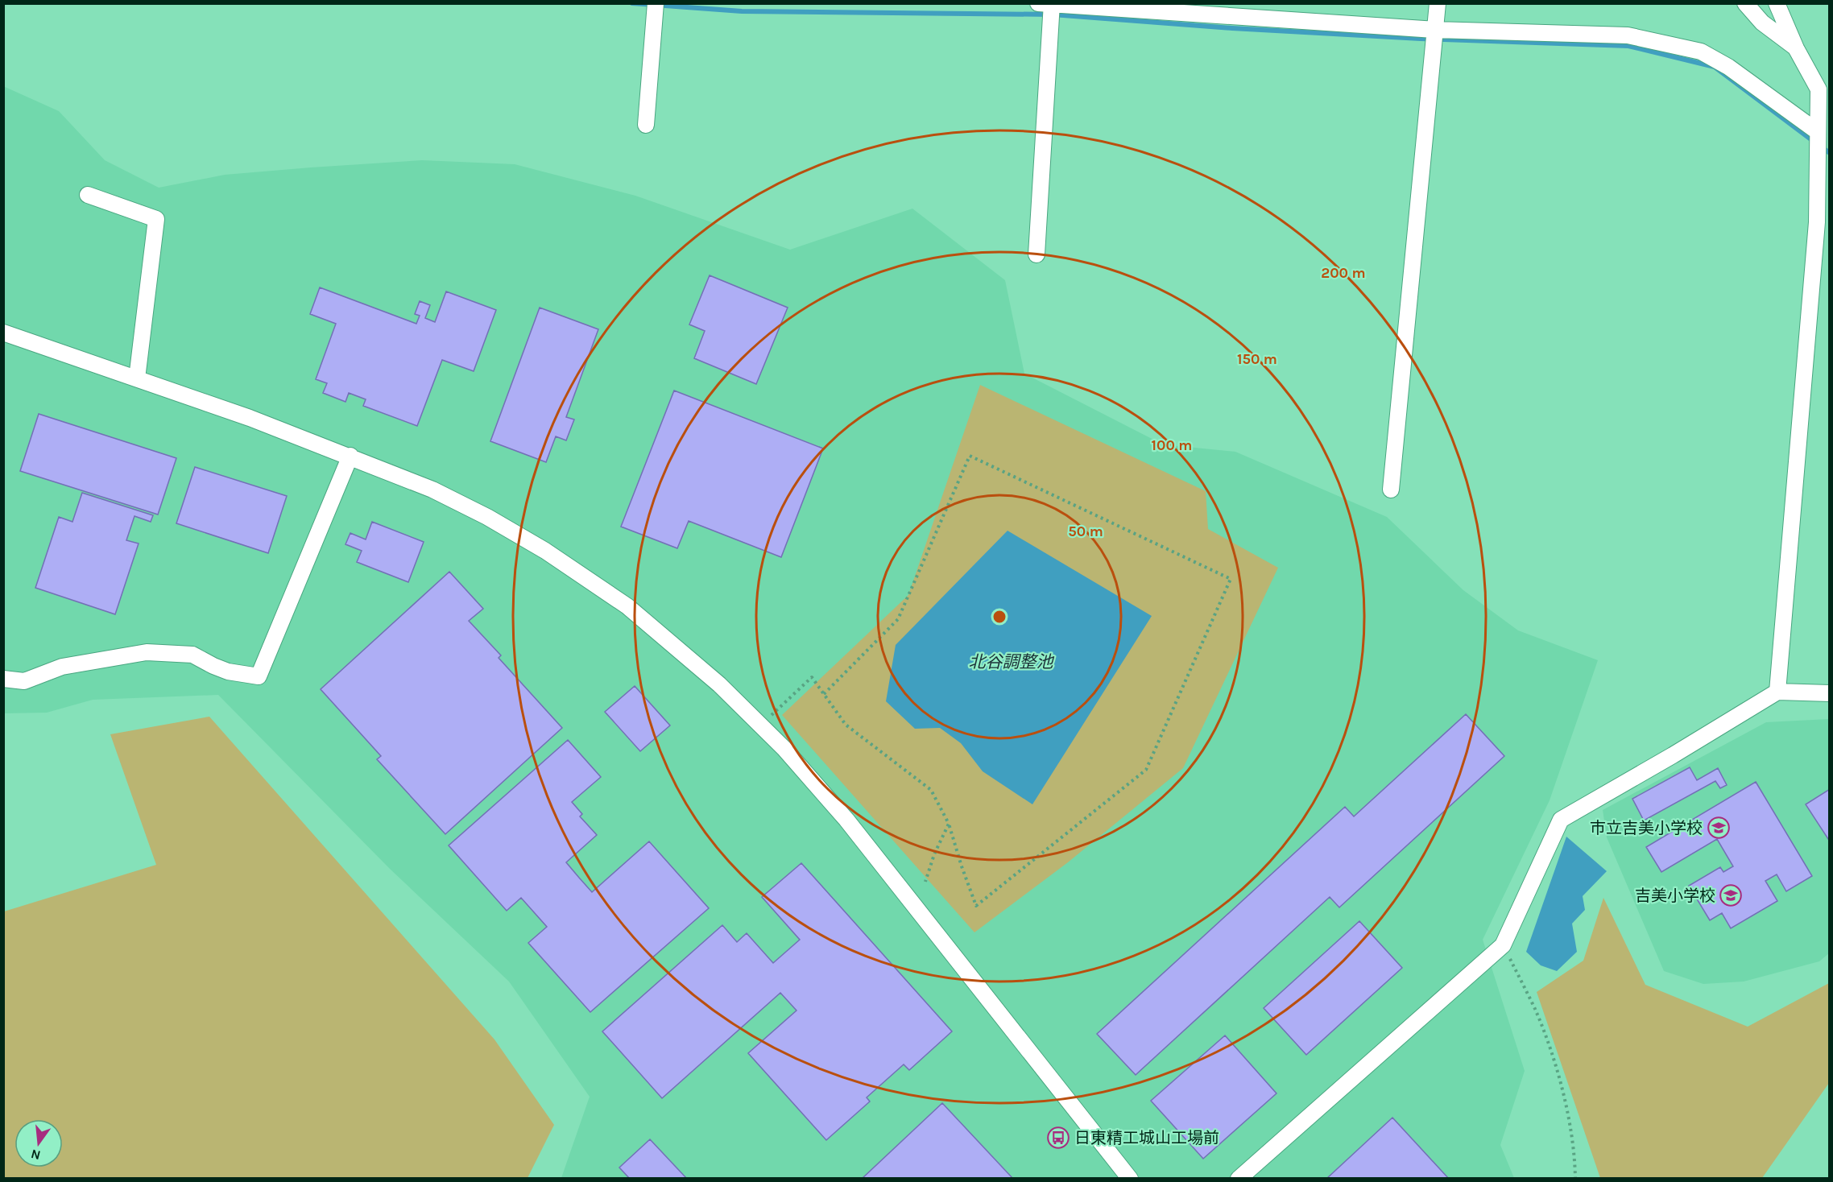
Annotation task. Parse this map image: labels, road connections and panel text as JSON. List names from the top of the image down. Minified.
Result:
{"water":["北谷調整池"],"places":{"school or university":["市立吉美小学校","吉美小学校"],"bus stop":["日東精工城山工場前"]},"north":"bottom","rings":["200 m","150 m","100 m","50 m"]}
